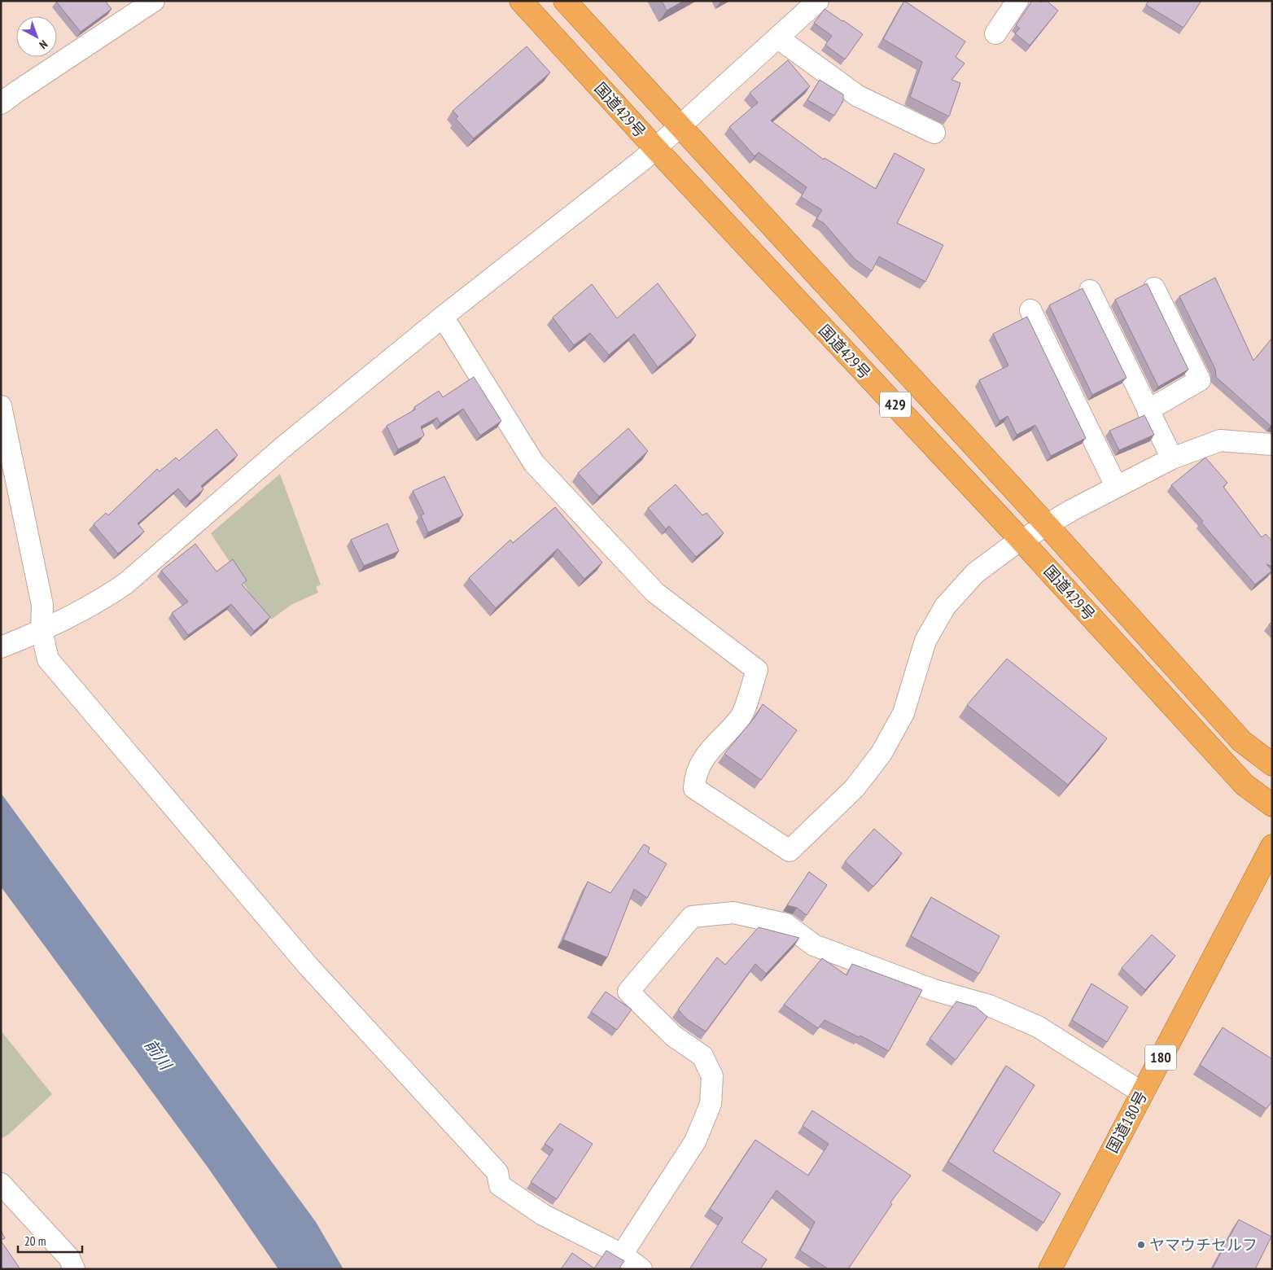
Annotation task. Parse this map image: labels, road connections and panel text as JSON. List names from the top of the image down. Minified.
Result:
{"streets":{"highway":["国道429号","429","180","国道180号"]},"water":["前川"],"places":["ヤマウチセルフ"],"scale_bar":"20 m","north":"bottom right"}
